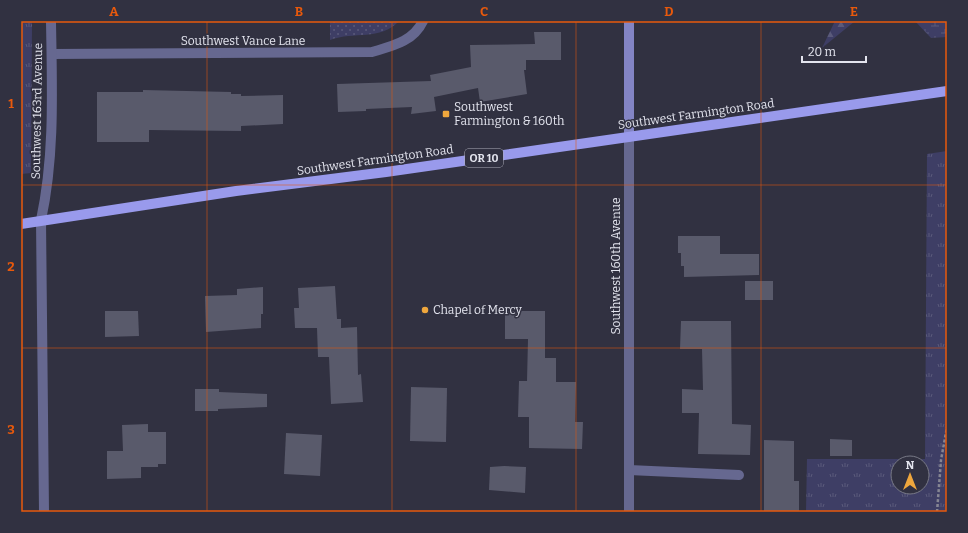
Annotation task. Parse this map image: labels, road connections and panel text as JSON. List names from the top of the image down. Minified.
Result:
{"streets":{"main road":["Southwest Farmington Road","OR 10"],"street":["Southwest Vance Lane","Southwest 163rd Avenue","Southwest 160th Avenue"]},"crossings":[["Southwest Vance Lane","Southwest 163rd Avenue"],["Southwest 163rd Avenue","Southwest Farmington Road"],["Southwest Farmington Road","Southwest 160th Avenue"]],"places":{"transit":["Southwest Farmington & 160th"],"other":["Chapel of Mercy"]},"scale_bar":"20 m","north":"top","grid":{"columns":["A","B","C","D","E"],"rows":["1","2","3"]}}
